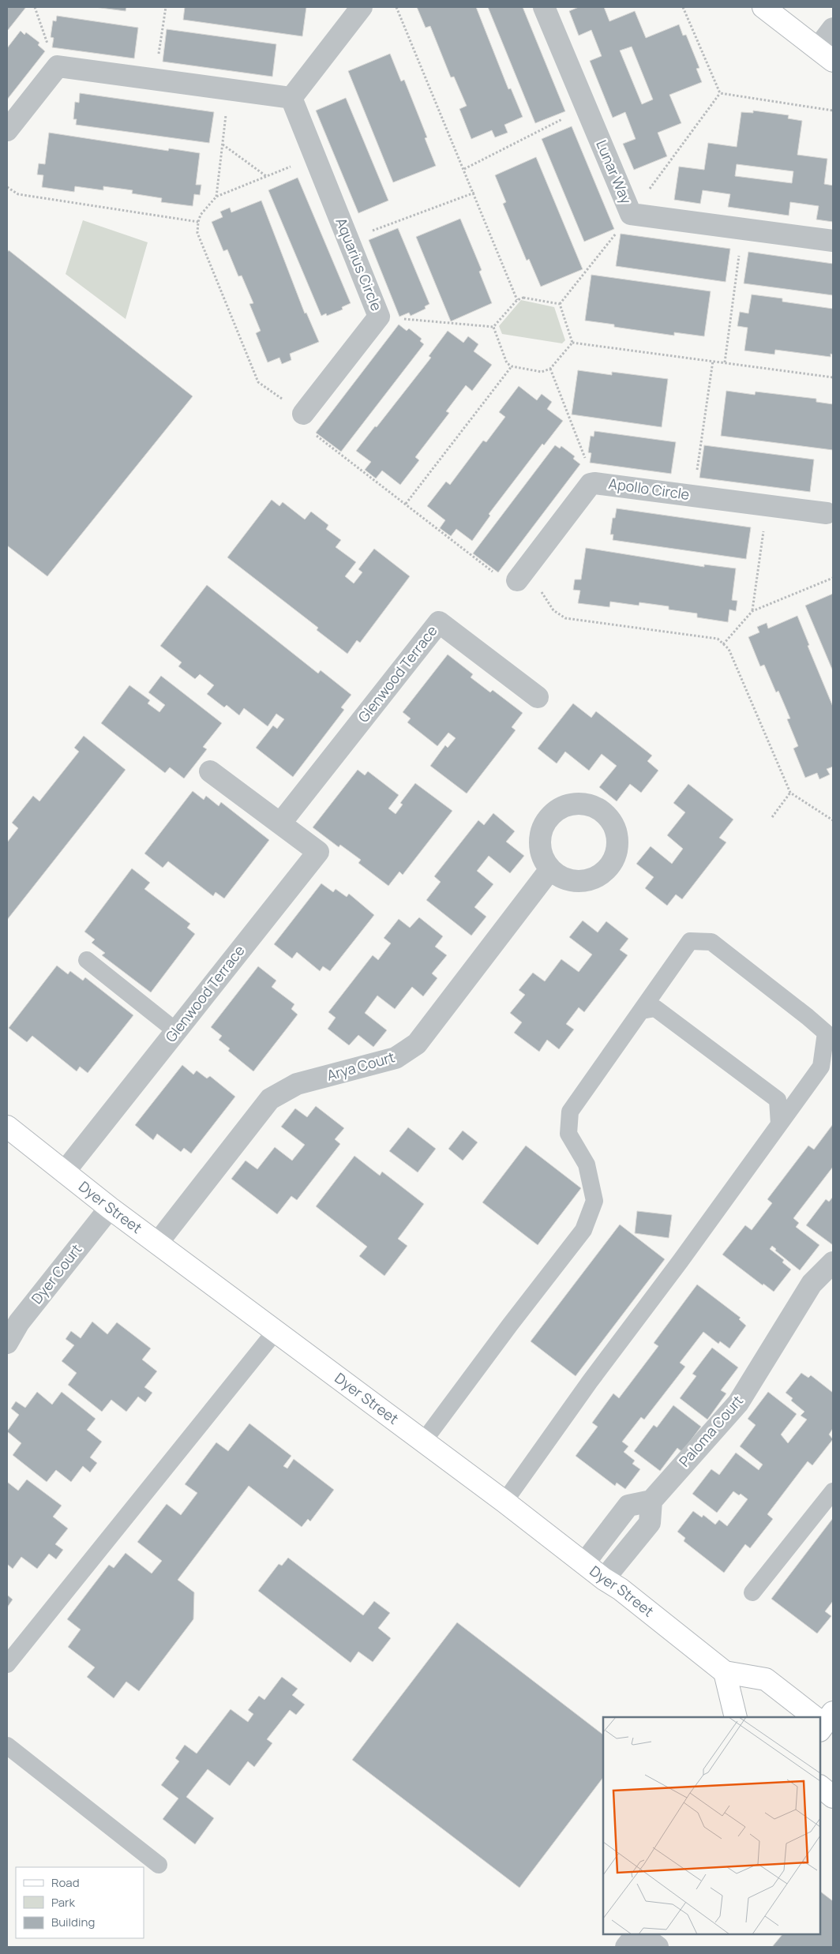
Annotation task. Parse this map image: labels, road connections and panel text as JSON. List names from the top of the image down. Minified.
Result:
{"streets":{"main road":["Dyer Street"],"street":["Lunar Way","Aquarius Circle","Apollo Circle","Glenwood Terrace","Arya Court","Dyer Court","Paloma Court"]},"crossings":[["Glenwood Terrace","Dyer Street"],["Arya Court","Dyer Street"],["Dyer Street","Dyer Court"]],"legend":["Road","Park","Building"]}
